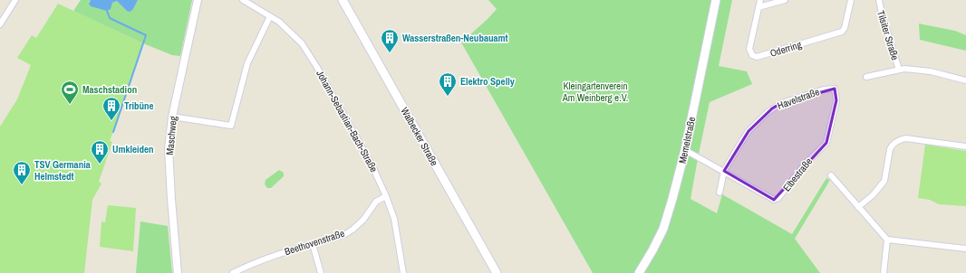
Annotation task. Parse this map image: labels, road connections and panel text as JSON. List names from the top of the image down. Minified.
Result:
{"streets":{"main road":["Walbecker Straße","Memelstraße"],"street":["Tilsiter Straße","Oderring","Havelstraße","Johann-Sebastian-Bach-Straße","Maschweg","Elbestraße","Beethovenstraße"]},"crossings":[["Havelstraße","Elbestraße"],["Johann-Sebastian-Bach-Straße","Beethovenstraße"],["Memelstraße","Elbestraße"]],"parks":["Kleingartenverein Am Weinberg e.V."],"places":{"building":["Wasserstraßen-Neubauamt","Elektro Spelly","Tribüne","Umkleiden","TSV Germania Helmstedt"],"sports":["Maschstadion"]}}
